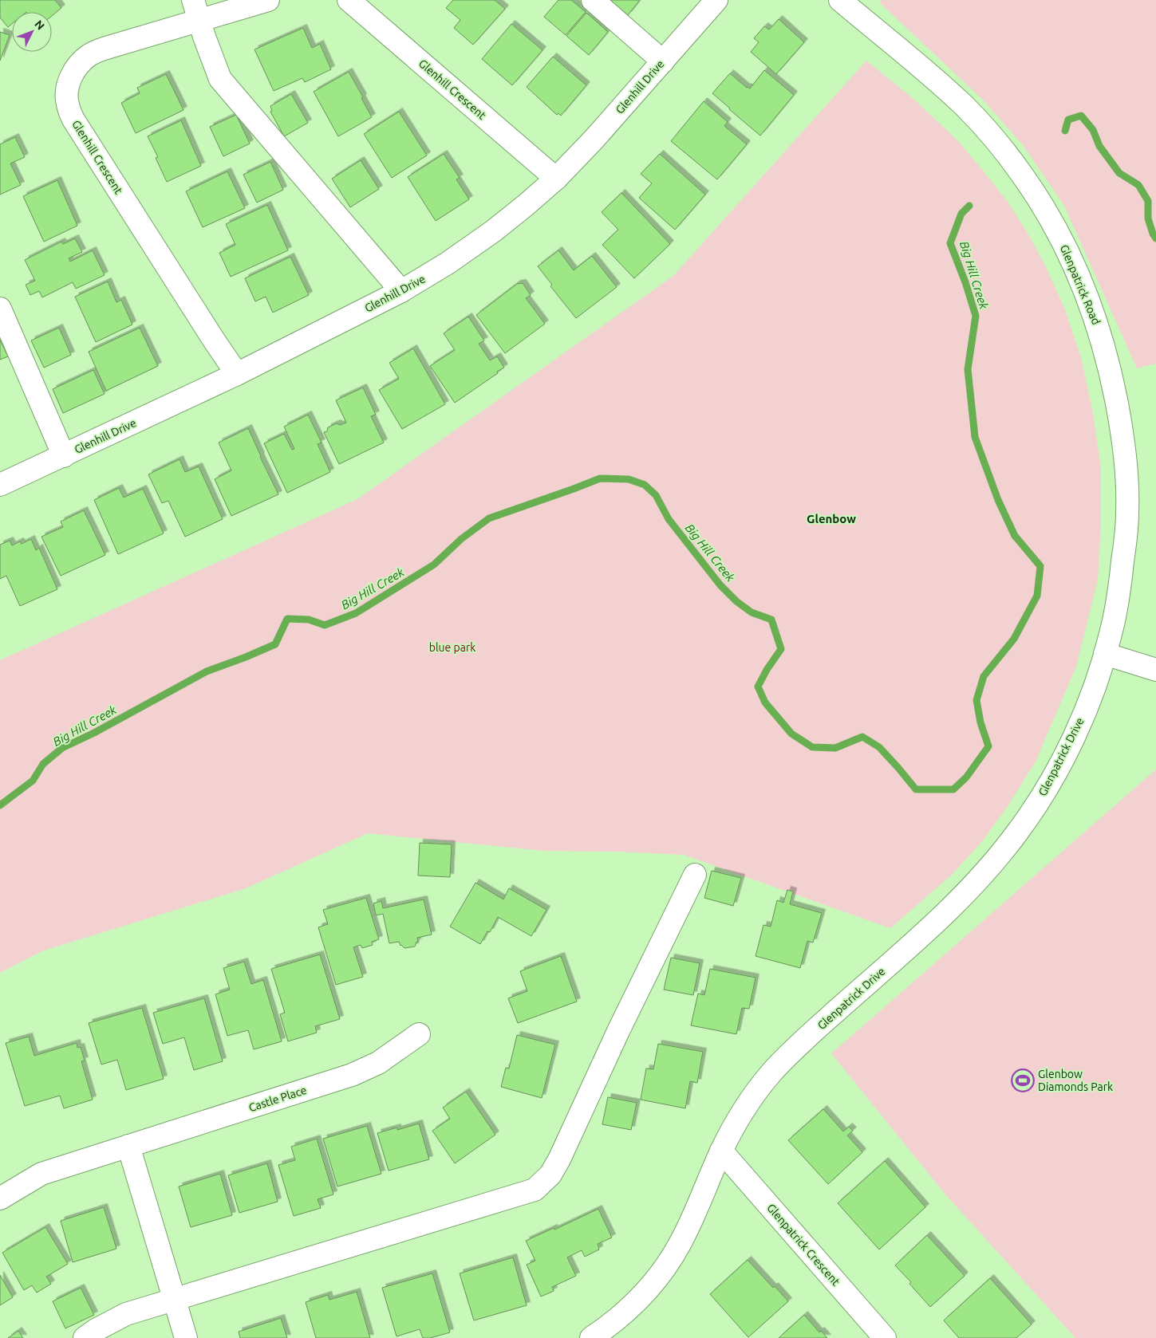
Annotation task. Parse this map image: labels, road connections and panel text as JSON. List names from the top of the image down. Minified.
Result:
{"streets":{"street":["Glenhill Drive","Glenhill Crescent","Glenpatrick Road","Glenpatrick Drive","Castle Place","Glenpatrick Crescent"]},"crossings":[["Glenhill Drive","Glenhill Crescent"],["Glenpatrick Road","Glenpatrick Drive"],["Glenpatrick Drive","Glenpatrick Crescent"]],"districts":["Glenbow"],"water":["Big Hill Creek"],"parks":["blue park"],"places":{"sports":["Glenbow Diamonds Park"]},"north":"top right"}
